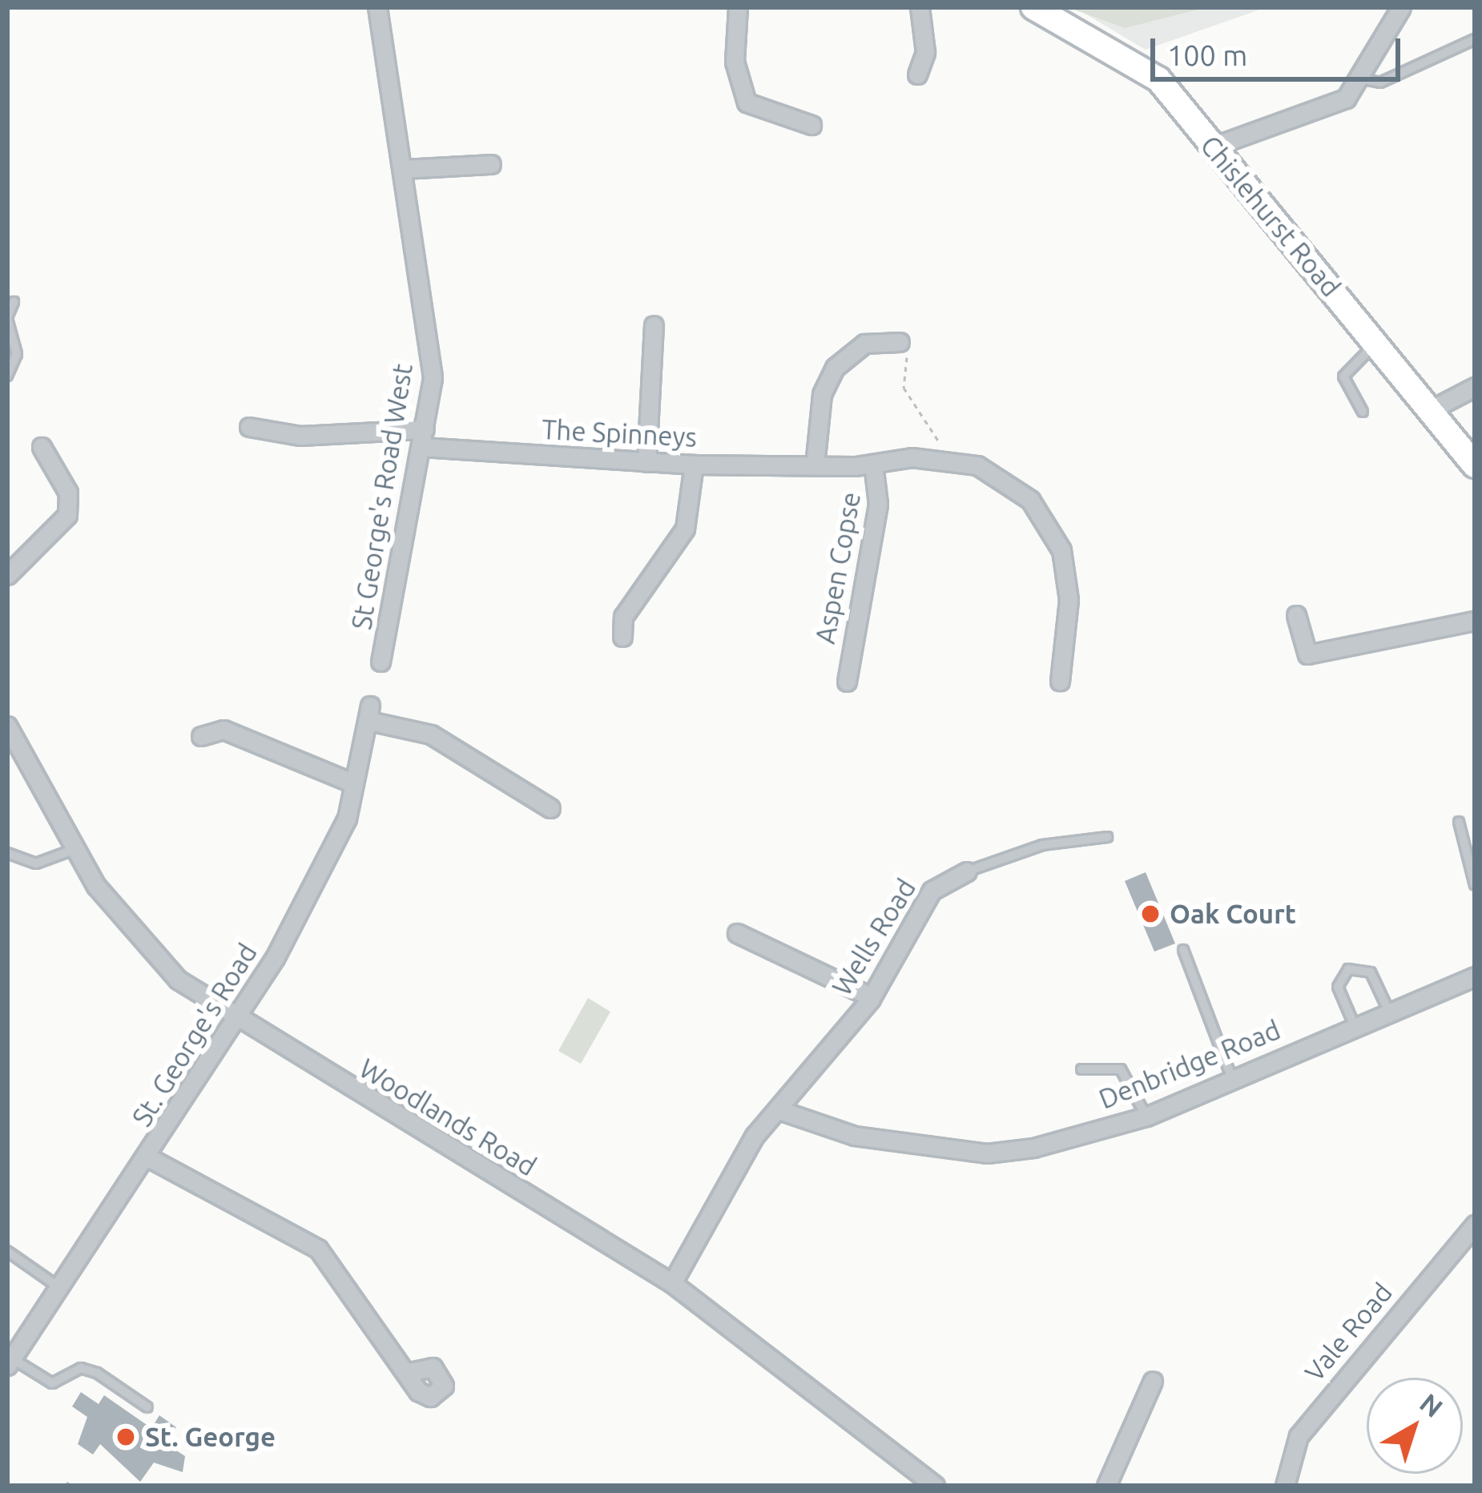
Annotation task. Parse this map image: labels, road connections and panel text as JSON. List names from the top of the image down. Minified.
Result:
{"streets":{"main road":["Chislehurst Road"],"street":["The Spinneys","St George's Road West","Aspen Copse","Wells Road","St. George's Road","Denbridge Road","Woodlands Road","Vale Road"]},"crossings":[["The Spinneys","St George's Road West"],["The Spinneys","Aspen Copse"],["Wells Road","Denbridge Road"],["St. George's Road","Woodlands Road"]],"places":["Oak Court","St. George"],"scale_bar":"100 m","north":"top right"}
